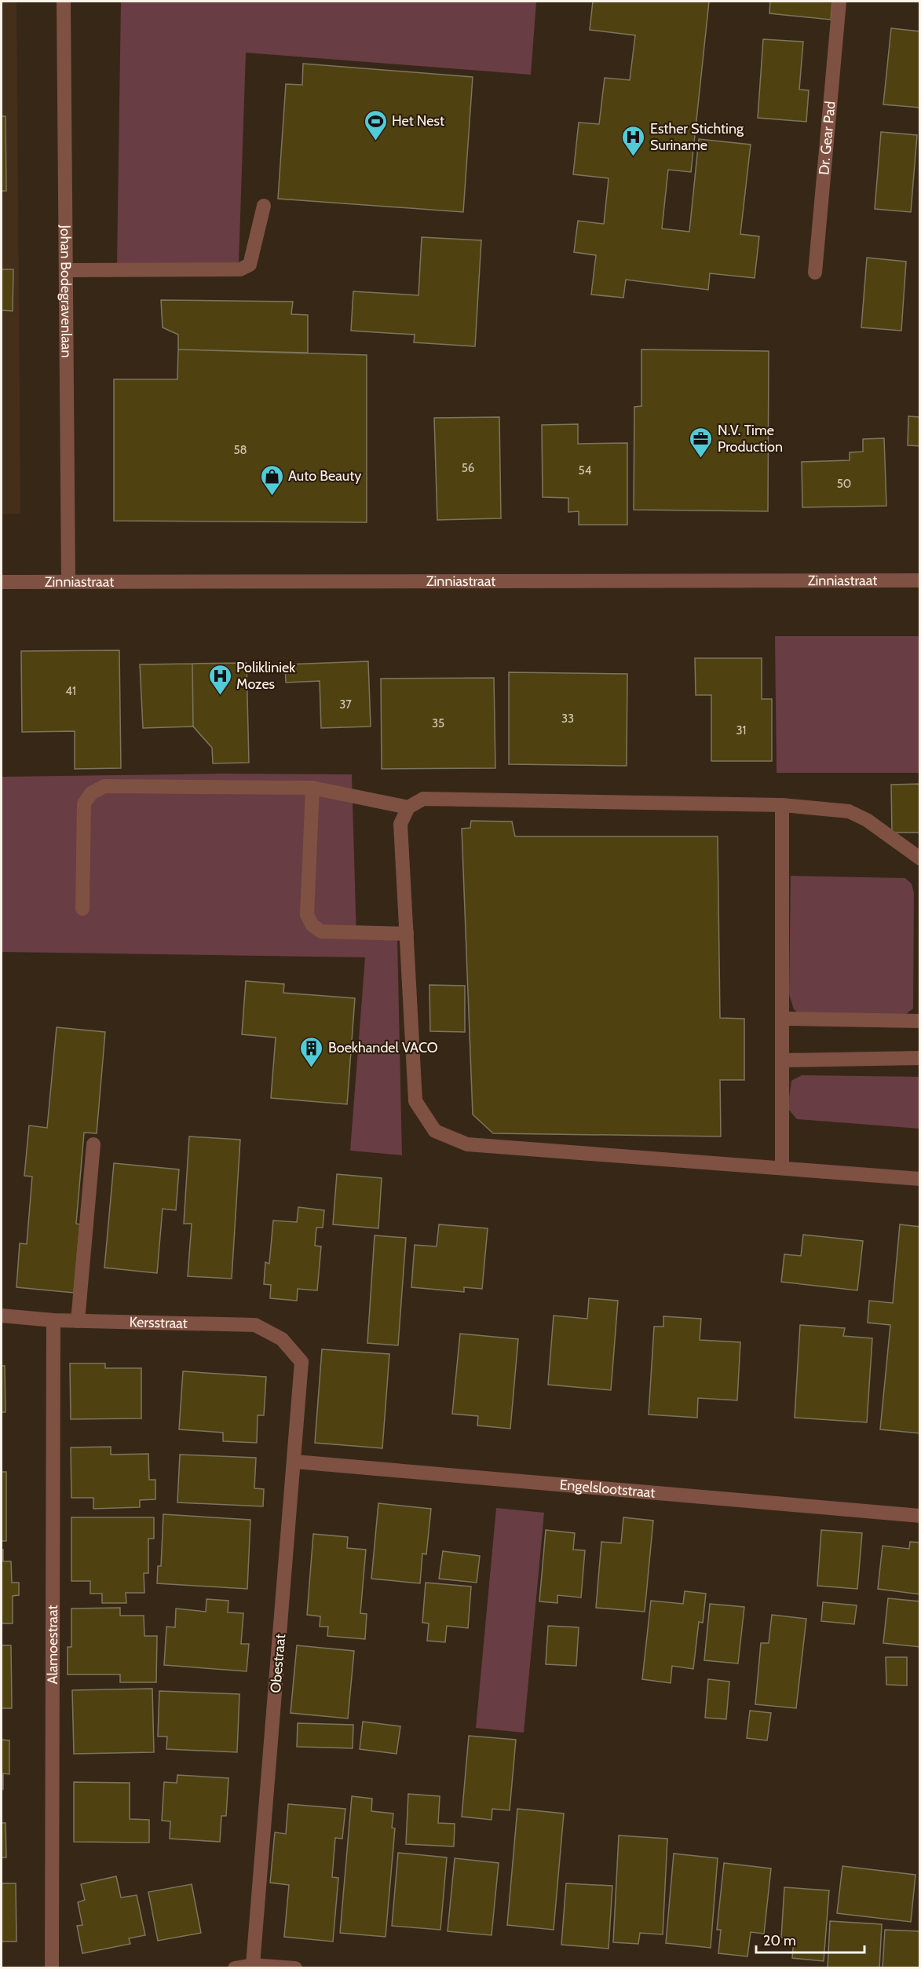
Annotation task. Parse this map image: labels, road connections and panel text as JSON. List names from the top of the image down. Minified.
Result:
{"streets":{"street":["Dr. Gear Pad","Johan Bodegravenlaan","Zinniastraat","Kersstraat","Engelslootstraat","Alamoestraat","Obestraat"]},"crossings":[["Johan Bodegravenlaan","Zinniastraat"],["Kersstraat","Alamoestraat"],["Kersstraat","Obestraat"],["Engelslootstraat","Obestraat"]],"places":{"sports":["Het Nest"],"hospital":["Esther Stichting Suriname","Polikliniek Mozes"],"office":["N.V. Time Production"],"shop":["Auto Beauty"],"building":["Boekhandel VACO"]},"house_numbers":["58","56","54","50","41","37","33","35","31"],"scale_bar":"20 m"}
